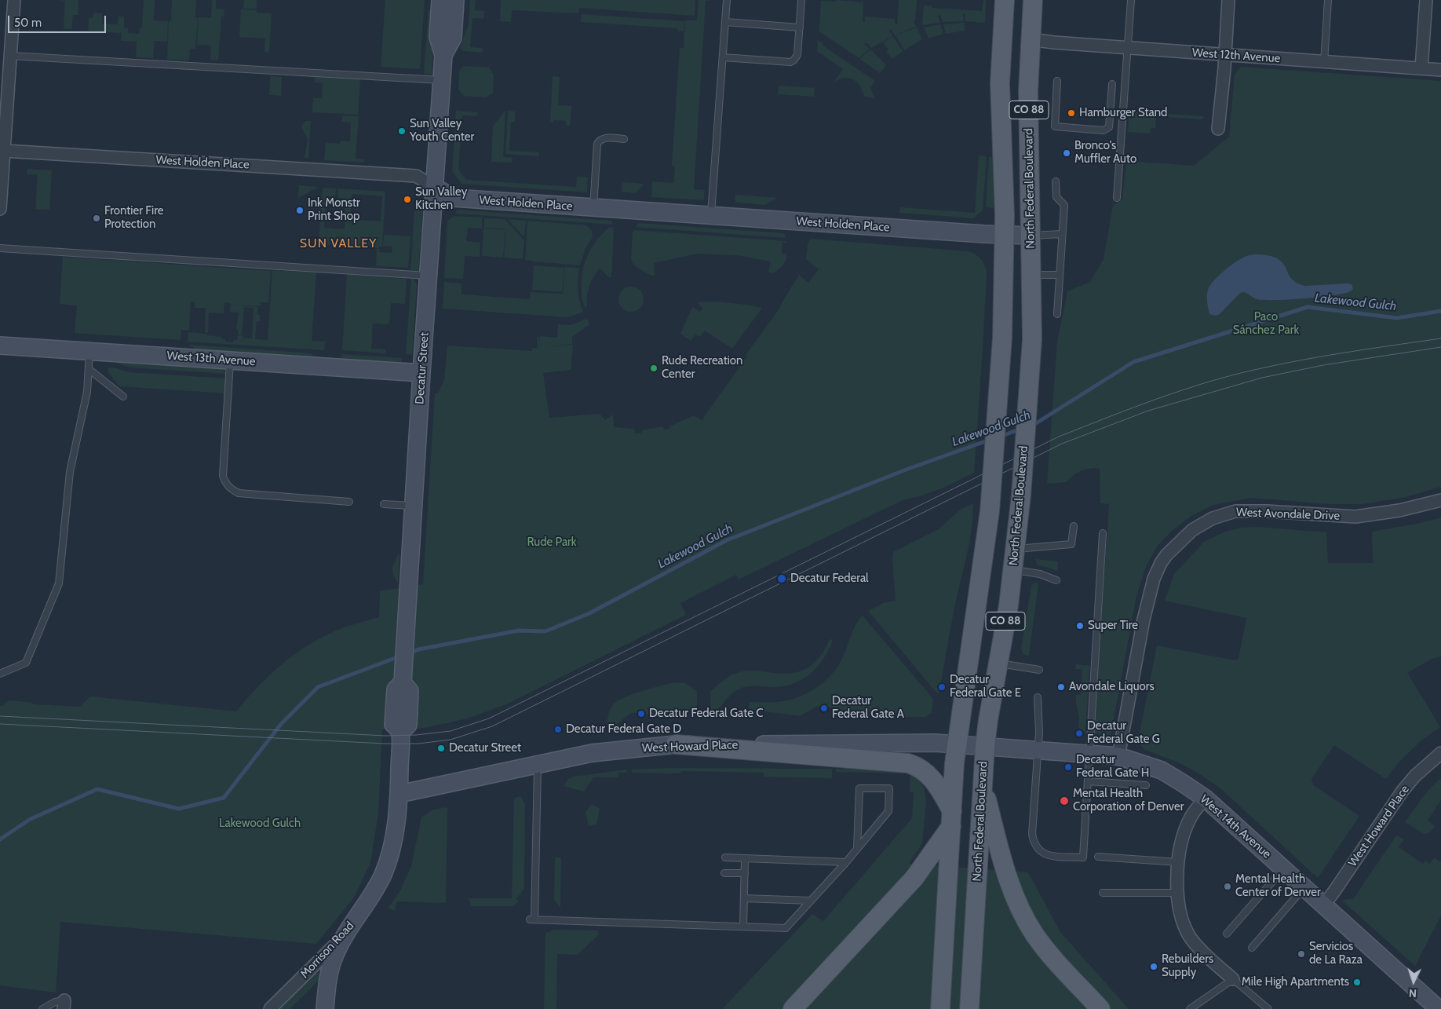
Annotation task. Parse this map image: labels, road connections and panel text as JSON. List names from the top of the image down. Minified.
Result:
{"streets":{"main road":["CO 88","North Federal Boulevard"],"street":["West 12th Avenue","West Holden Place","West 13th Avenue","Decatur Street","West Avondale Drive","West Howard Place","West 14th Avenue","Morrison Road"]},"crossings":[["West 12th Avenue","North Federal Boulevard"],["CO 88","West Holden Place"],["CO 88","West Howard Place"],["West Holden Place","North Federal Boulevard"],["West Holden Place","Decatur Street"],["North Federal Boulevard","West Howard Place"],["North Federal Boulevard","West 14th Avenue"],["West 13th Avenue","Decatur Street"],["Decatur Street","West Howard Place"],["Decatur Street","Morrison Road"],["West Avondale Drive","West 14th Avenue"],["West Howard Place","West 14th Avenue"],["West Howard Place","Morrison Road"]],"districts":["SUN VALLEY"],"water":["Lakewood Gulch"],"parks":["Paco Sánchez Park","Rude Park","Lakewood Gulch"],"places":["Hamburger Stand","Sun Valley Youth Center","Bronco's Muffler Auto","Sun Valley Kitchen","Ink Monstr Print Shop","Frontier Fire Protection","Rude Recreation Center","Decatur Federal","Super Tire","Decatur Federal Gate E","Avondale Liquors","Decatur Federal Gate A","Decatur Federal Gate C","Decatur Federal Gate D","Decatur Federal Gate G","Decatur Street","Decatur Federal Gate H","Mental Health Corporation of Denver","Mental Health Center of Denver","Servicios de La Raza","Rebuilders Supply","Mile High Apartments"],"scale_bar":"50 m","north":"bottom"}
